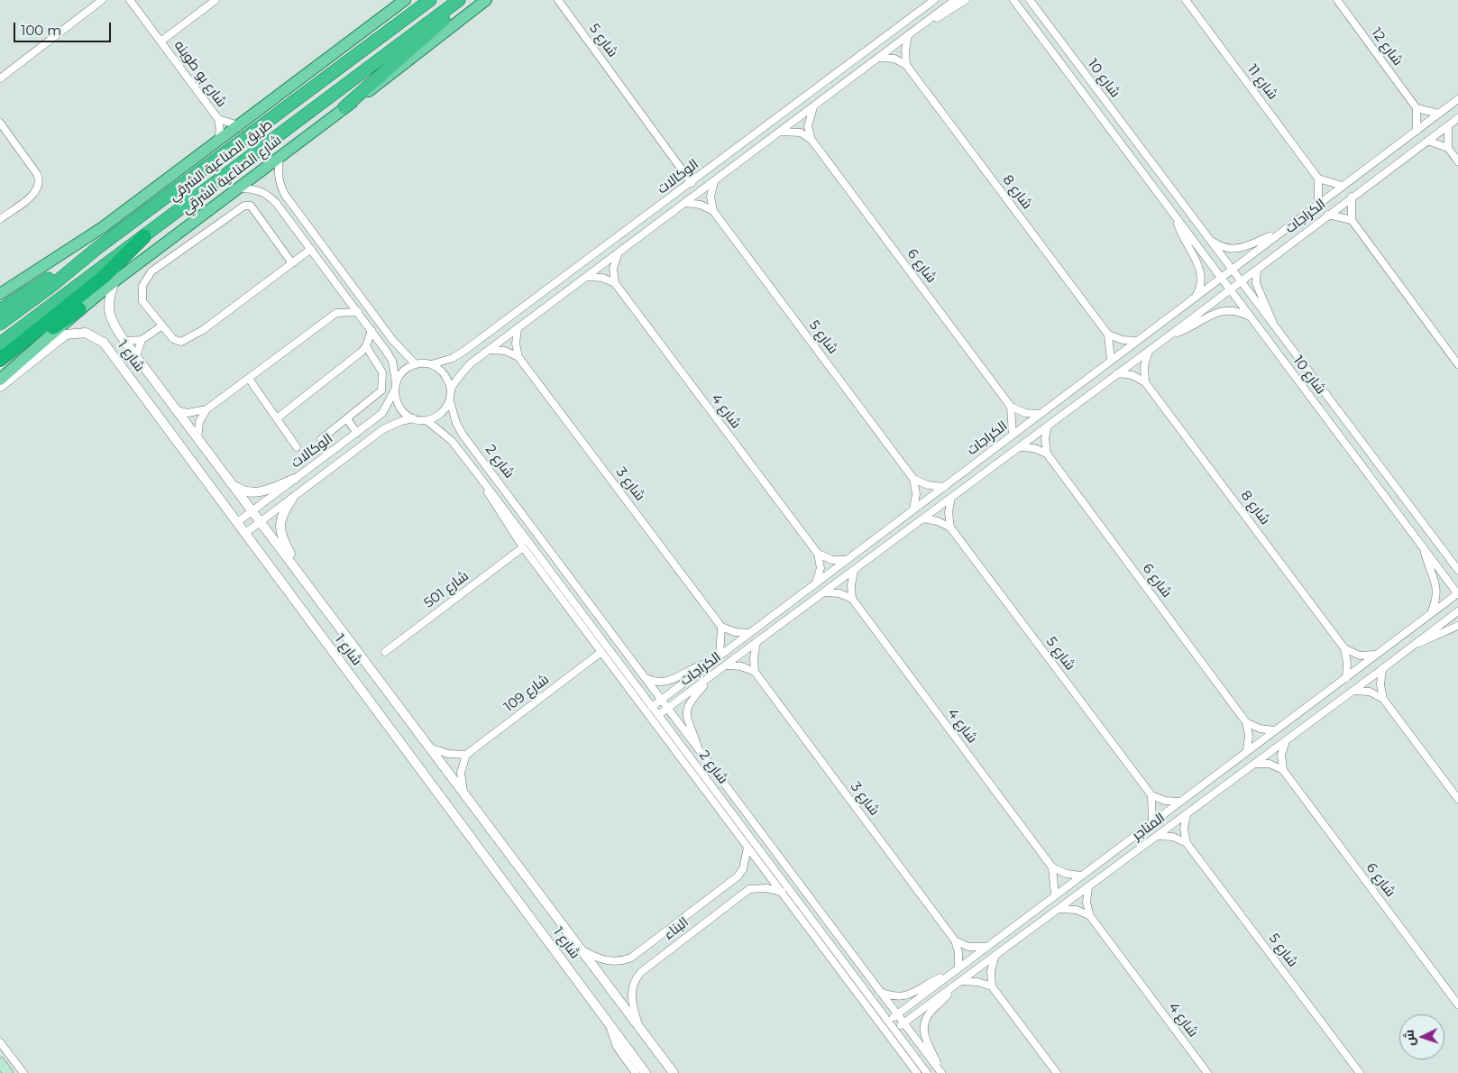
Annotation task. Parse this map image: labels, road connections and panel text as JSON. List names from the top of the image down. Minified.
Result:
{"streets":{"highway":["طريق الصناعية الشرقي"],"main road":["شارع الصناعية الشرقي"],"street":["شارع 5","شارع 12","شارع بو طوينه","شارع 10","شارع 11","الوكالات","شارع 8","الكراجات","شارع 6","شارع 1","شارع 4","شارع 2","شارع 3","شارع 501","شارع 109","المناجر","البناء"]},"crossings":[["شارع 5","الوكالات"],["شارع 10","الكراجات"],["شارع 10","المناجر"],["شارع الصناعية الشرقي","شارع 1"],["الوكالات","شارع 1"],["الوكالات","شارع 2"],["الكراجات","شارع 2"],["شارع 1","البناء"],["شارع 2","شارع 501"],["شارع 2","شارع 109"],["شارع 2","المناجر"],["شارع 2","البناء"],["شارع 3","المناجر"]],"scale_bar":"100 m","north":"left"}
